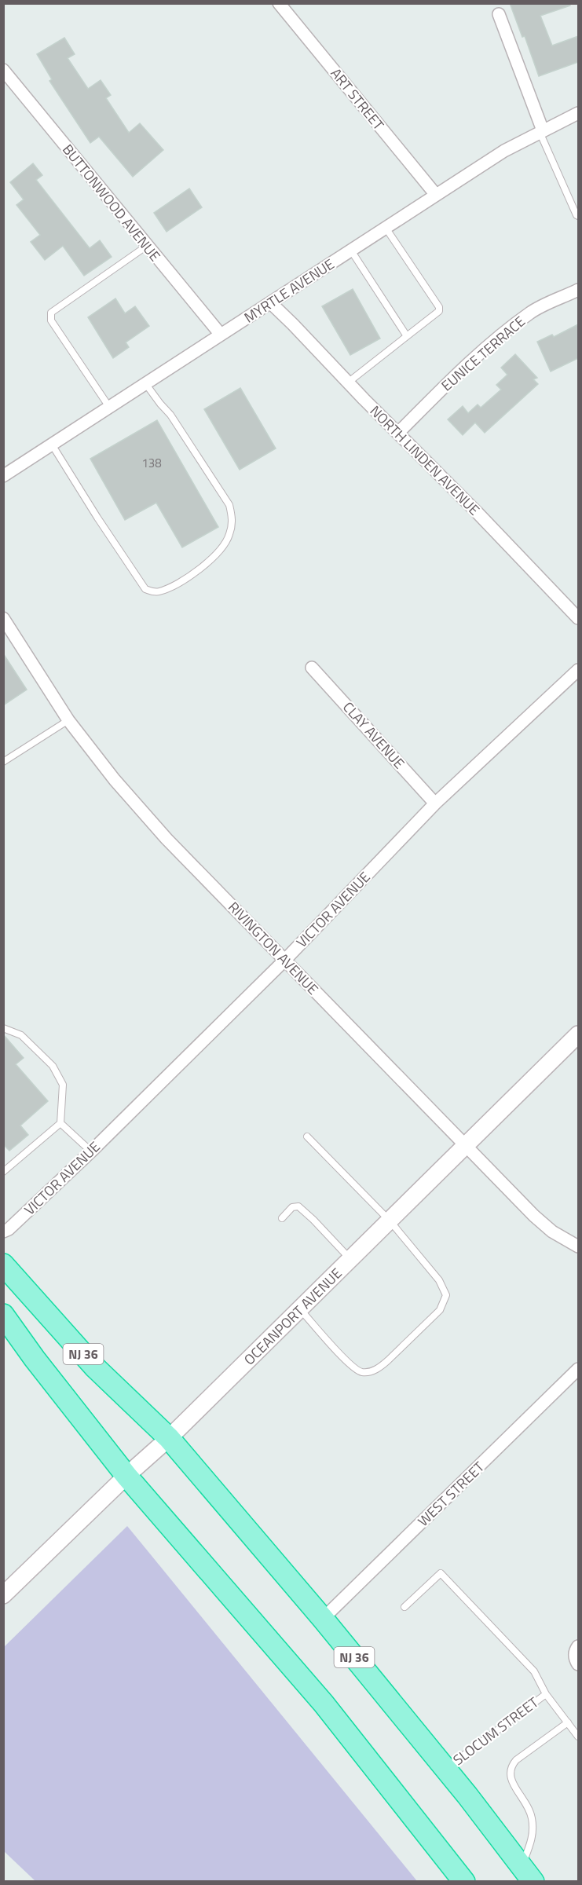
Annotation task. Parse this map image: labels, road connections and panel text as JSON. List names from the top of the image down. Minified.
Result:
{"streets":{"highway":["NJ 36"],"street":["ART STREET","BUTTONWOOD AVENUE","MYRTLE AVENUE","EUNICE TERRACE","NORTH LINDEN AVENUE","CLAY AVENUE","VICTOR AVENUE","RIVINGTON AVENUE","OCEANPORT AVENUE","WEST STREET"],"lane":["SLOCUM STREET"]},"crossings":[["ART STREET","MYRTLE AVENUE"],["BUTTONWOOD AVENUE","MYRTLE AVENUE"],["MYRTLE AVENUE","NORTH LINDEN AVENUE"],["EUNICE TERRACE","NORTH LINDEN AVENUE"],["CLAY AVENUE","VICTOR AVENUE"],["VICTOR AVENUE","RIVINGTON AVENUE"],["RIVINGTON AVENUE","OCEANPORT AVENUE"],["OCEANPORT AVENUE","NJ 36"],["NJ 36","WEST STREET"],["NJ 36","SLOCUM STREET"]],"house_numbers":["138"]}
